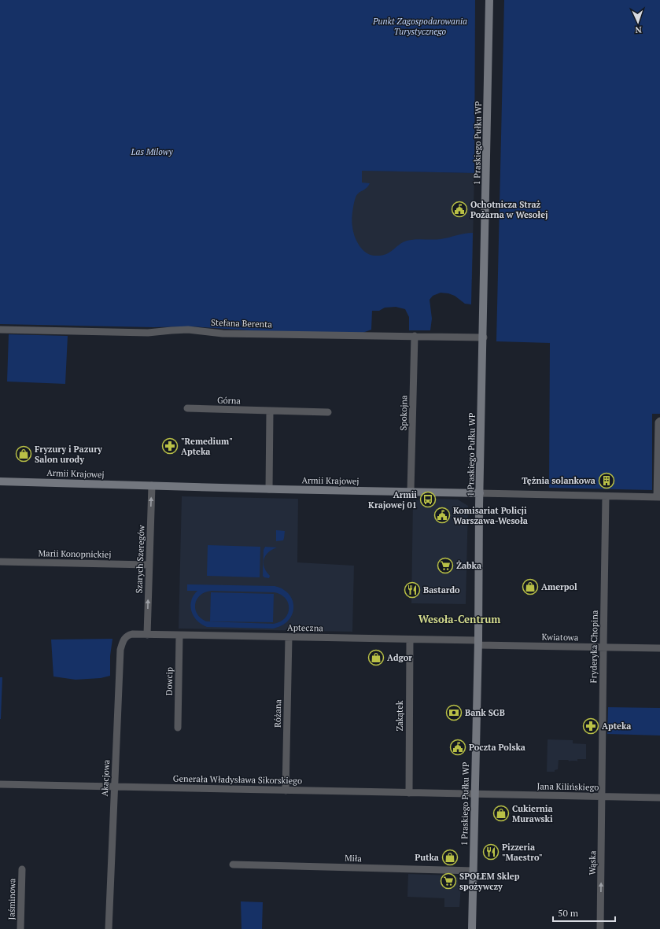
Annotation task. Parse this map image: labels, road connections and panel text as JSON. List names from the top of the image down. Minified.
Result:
{"streets":{"street":["1 Praskiego Pułku WP","Stefana Berenta","Górna","Spokojna","Armii Krajowej","Marii Konopnickiej","Szarych Szeregów","Apteczna","Kwiatowa","Fryderyka Chopina","Dowcip","Różana","Zakątek","Akacjowa","Generała Władysława Sikorskiego","Jana Kilińskiego","Miła","Wąska","Jaśminowa"]},"crossings":[["1 Praskiego Pułku WP","Stefana Berenta"],["1 Praskiego Pułku WP","Armii Krajowej"],["1 Praskiego Pułku WP","Apteczna"],["1 Praskiego Pułku WP","Kwiatowa"],["1 Praskiego Pułku WP","Generała Władysława Sikorskiego"],["1 Praskiego Pułku WP","Jana Kilińskiego"],["1 Praskiego Pułku WP","Miła"],["Stefana Berenta","Spokojna"],["Spokojna","Armii Krajowej"],["Armii Krajowej","Szarych Szeregów"],["Armii Krajowej","Fryderyka Chopina"],["Marii Konopnickiej","Szarych Szeregów"],["Szarych Szeregów","Apteczna"],["Apteczna","Kwiatowa"],["Apteczna","Dowcip"],["Apteczna","Różana"],["Apteczna","Zakątek"],["Apteczna","Akacjowa"],["Kwiatowa","Fryderyka Chopina"],["Fryderyka Chopina","Jana Kilińskiego"],["Fryderyka Chopina","Wąska"],["Różana","Generała Władysława Sikorskiego"],["Zakątek","Generała Władysława Sikorskiego"],["Akacjowa","Generała Władysława Sikorskiego"],["Generała Władysława Sikorskiego","Jana Kilińskiego"],["Jana Kilińskiego","Wąska"]],"one_way":["Szarych Szeregów","Wąska"],"districts":["Wesoła-Centrum"],"parks":["Punkt Zagospodarowania Turystycznego","Las Milowy"],"places":{"public building":["Ochotnicza Straż Pożarna w Wesołej","Komisariat Policji Warszawa-Wesoła","Poczta Polska"],"pharmacy":["\"Remedium\" Apteka","Apteka"],"shop":["Fryzury i Pazury Salon urody","Amerpol","Adgor","Cukiernia Murawski","Putka"],"building":["Tężnia solankowa"],"bus stop":["Armii Krajowej 01"],"supermarket":["Żabka","SPOŁEM Sklep spożywczy"],"restaurant":["Bastardo","Pizzeria \"Maestro\""],"bank":["Bank SGB"]},"scale_bar":"50 m","north":"bottom"}
